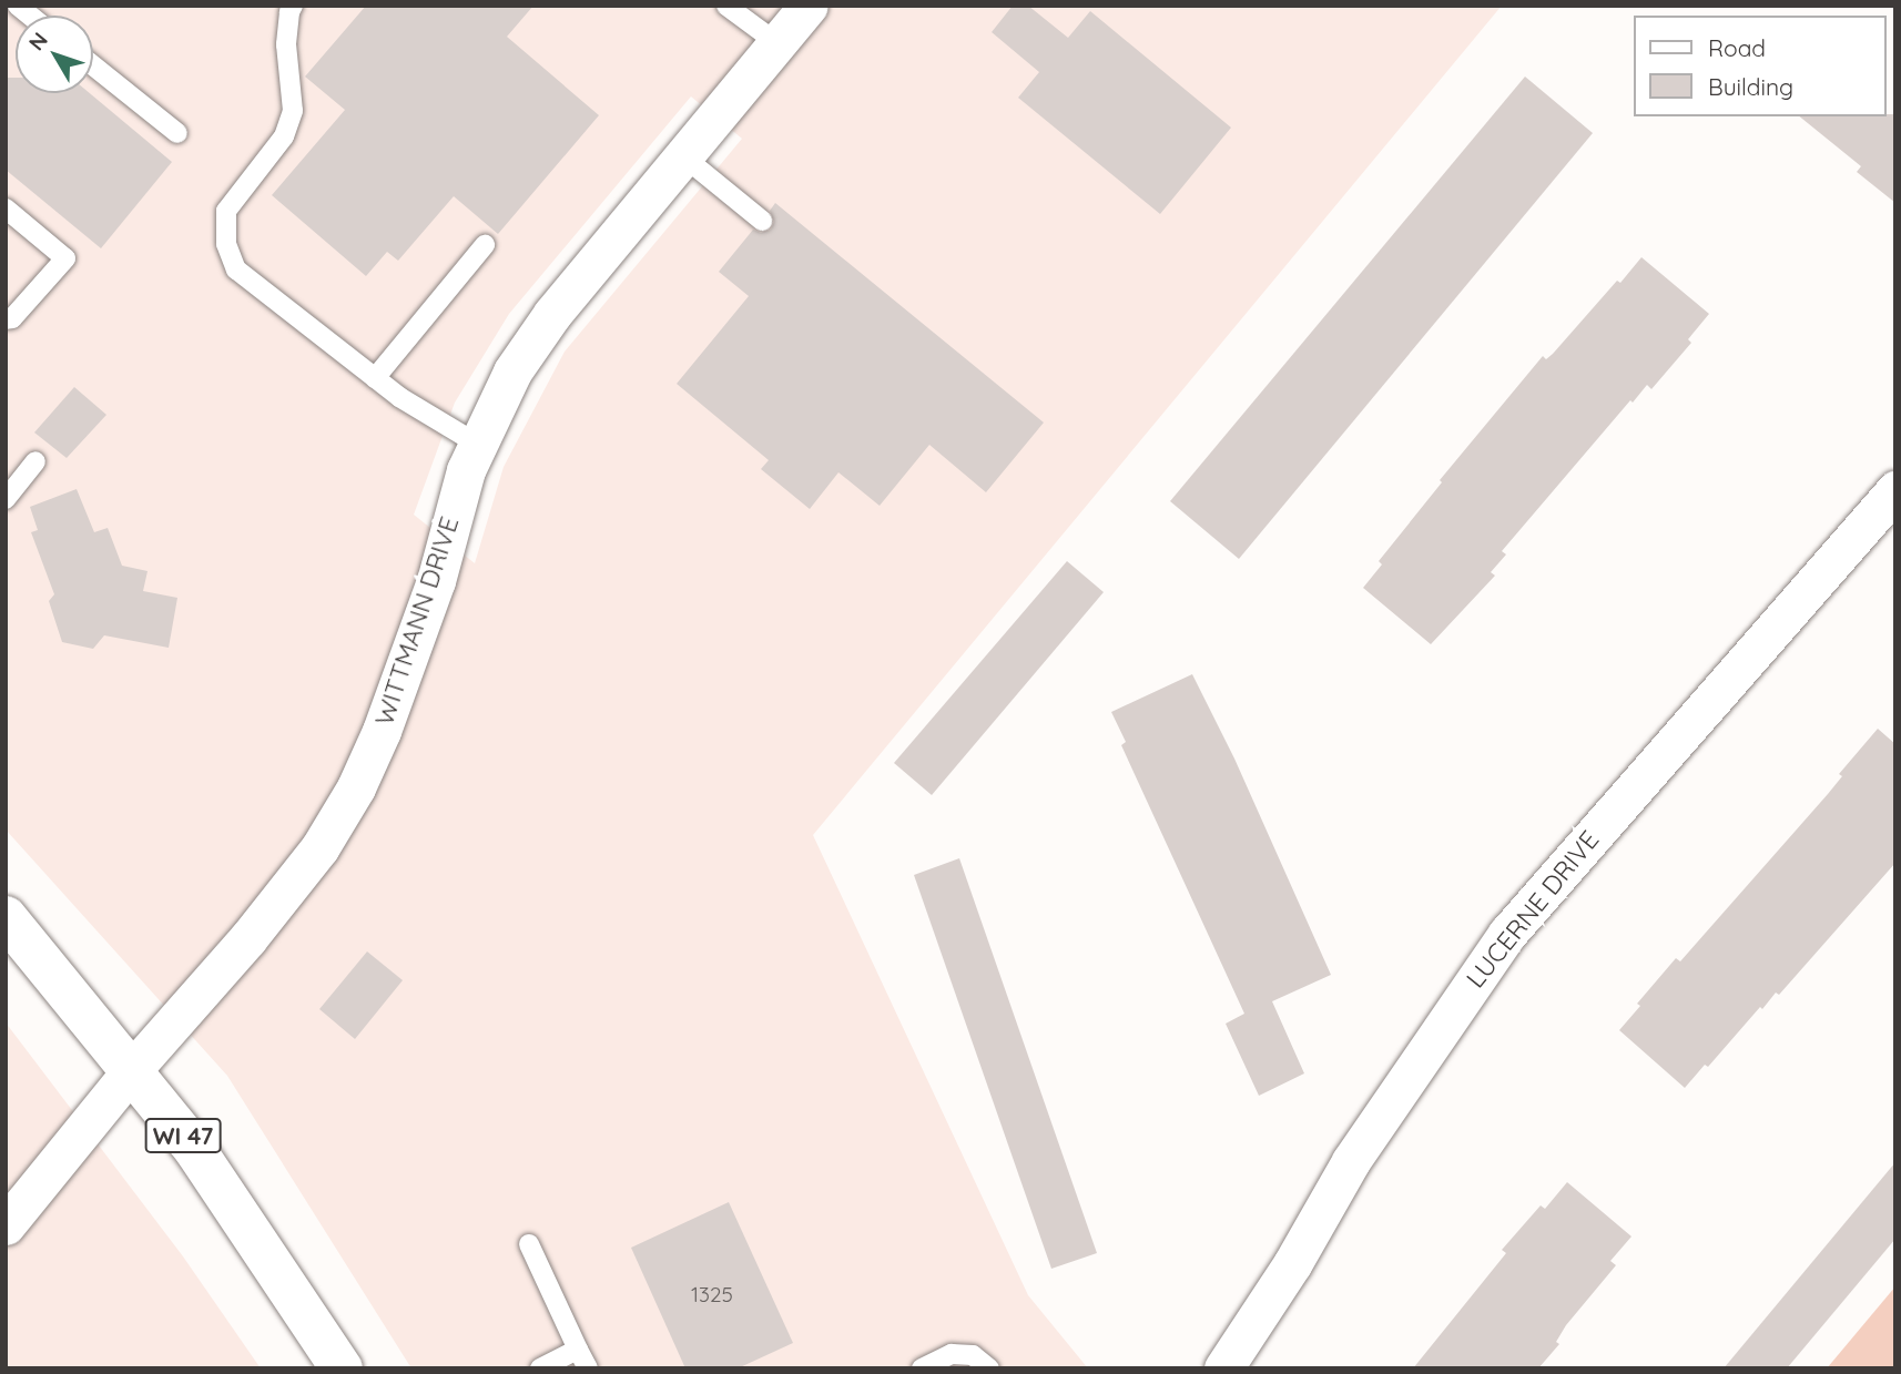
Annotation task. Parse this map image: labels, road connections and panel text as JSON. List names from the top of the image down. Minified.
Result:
{"streets":{"main road":["WI 47"],"street":["WITTMANN DRIVE","LUCERNE DRIVE"]},"crossings":[["WITTMANN DRIVE","WI 47"]],"house_numbers":["1325"],"legend":["Road","Building"],"north":"top left"}
